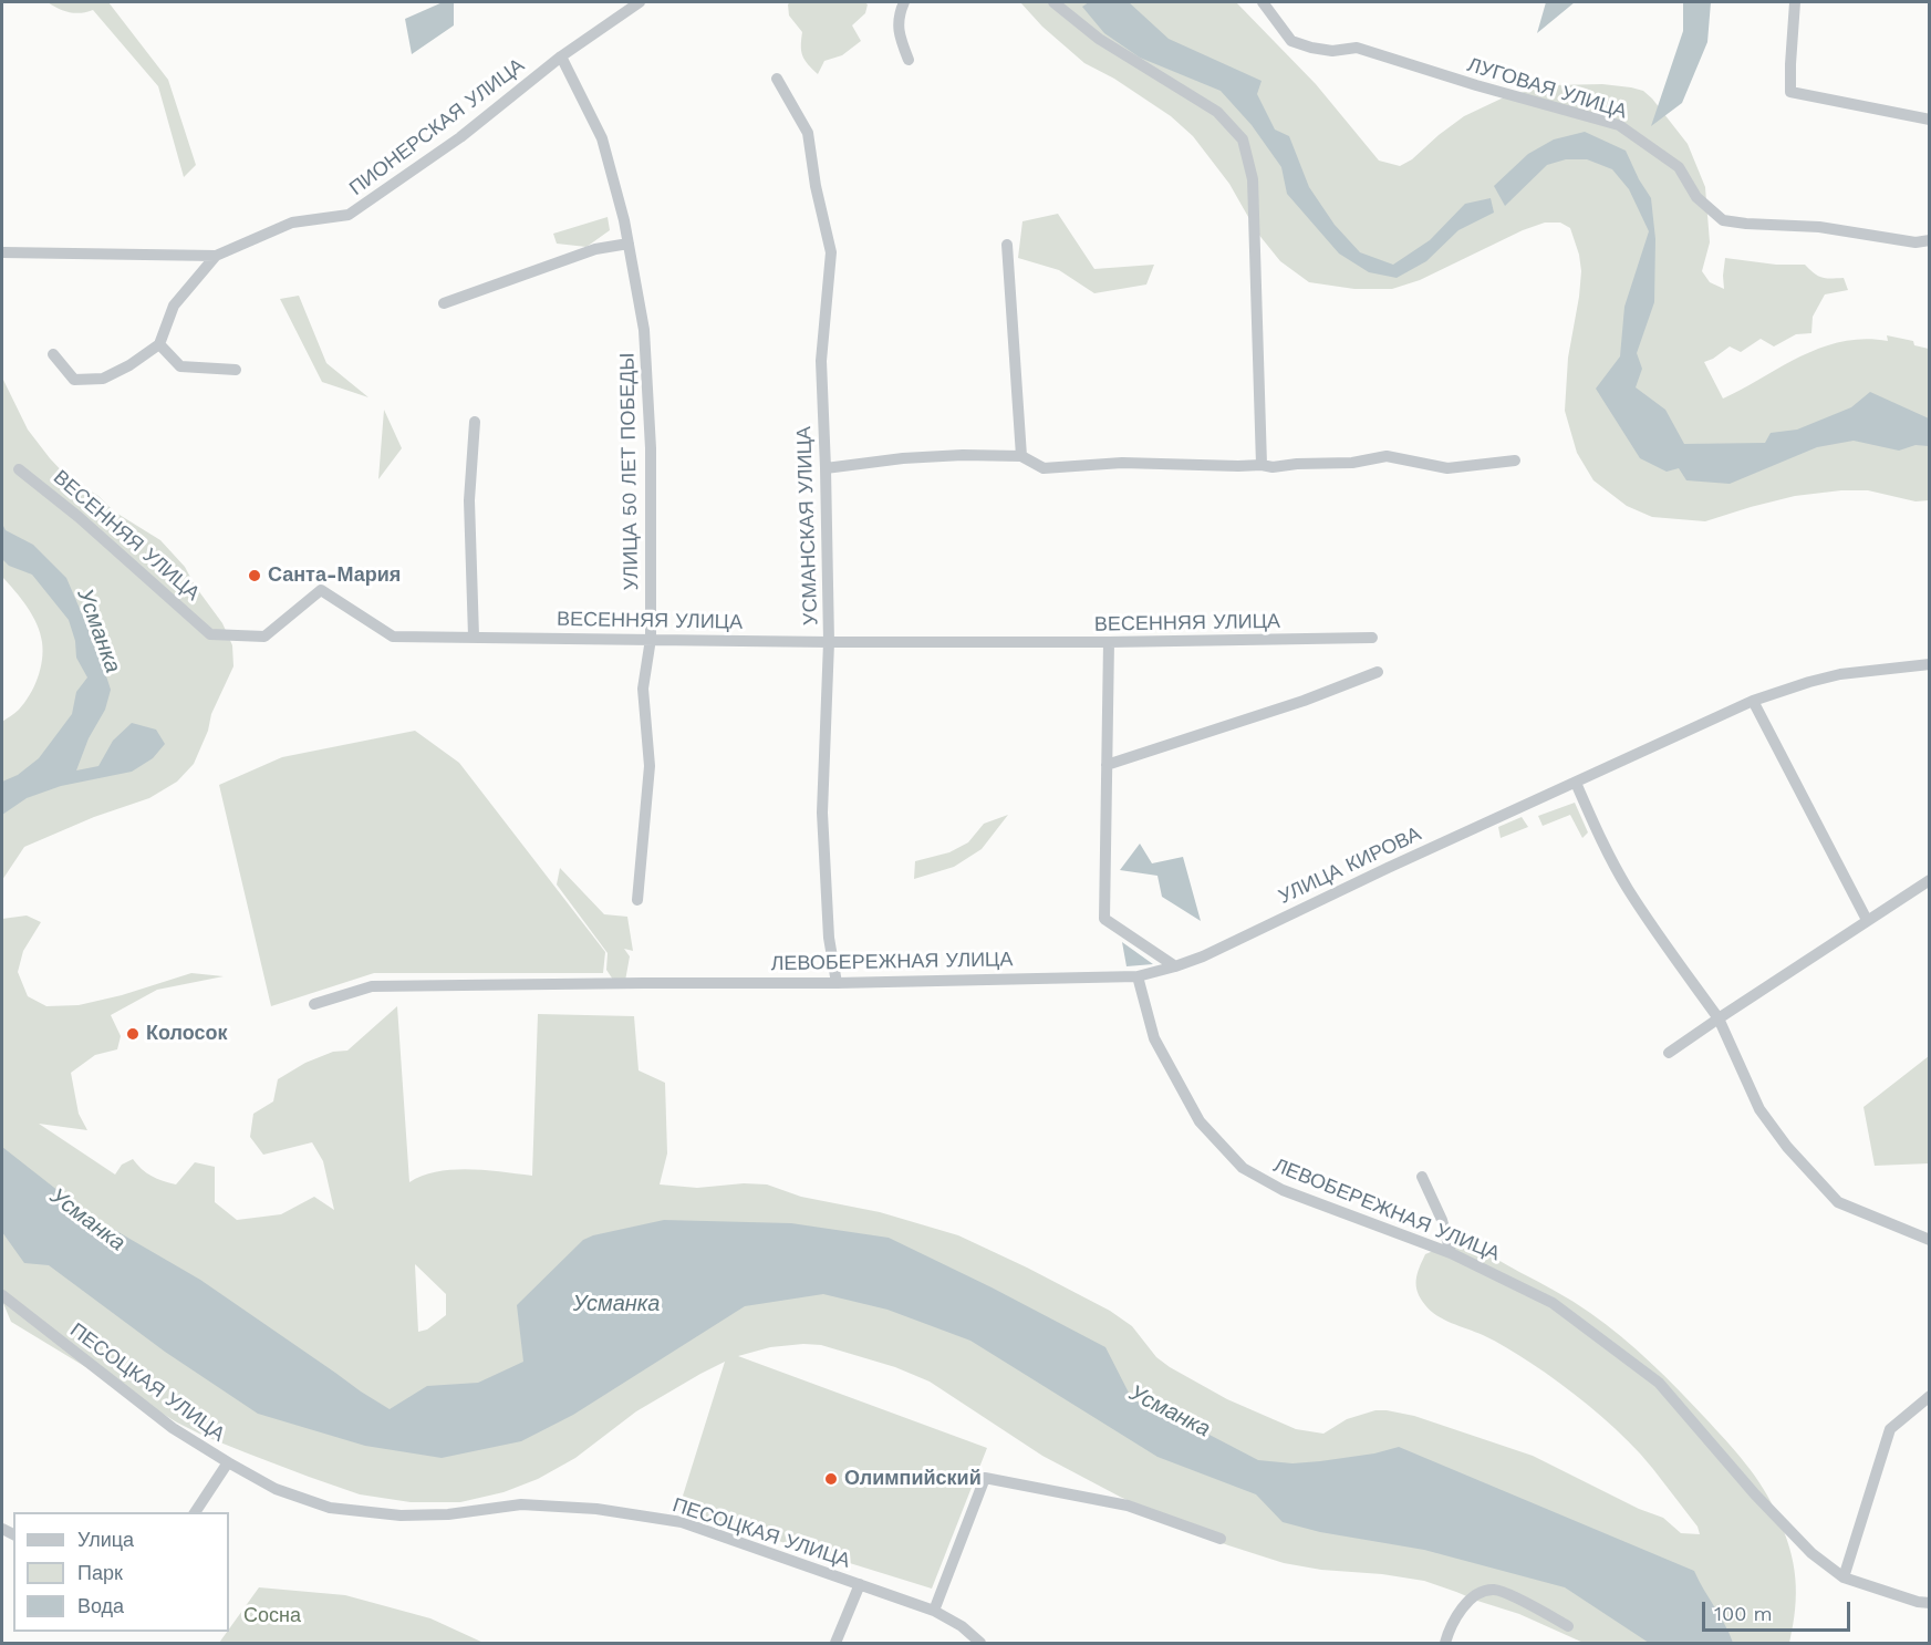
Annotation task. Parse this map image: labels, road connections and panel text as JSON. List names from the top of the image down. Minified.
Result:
{"streets":{"street":["ЛУГОВАЯ УЛИЦА","ПИОНЕРСКАЯ УЛИЦА","УЛИЦА 50 ЛЕТ ПОБЕДЫ","УСМАНСКАЯ УЛИЦА","ВЕСЕННЯЯ УЛИЦА","УЛИЦА КИРОВА","ЛЕВОБЕРЕЖНАЯ УЛИЦА","ПЕСОЦКАЯ УЛИЦА"]},"crossings":[["ПИОНЕРСКАЯ УЛИЦА","УЛИЦА 50 ЛЕТ ПОБЕДЫ"],["УЛИЦА 50 ЛЕТ ПОБЕДЫ","ВЕСЕННЯЯ УЛИЦА"],["УСМАНСКАЯ УЛИЦА","ВЕСЕННЯЯ УЛИЦА"],["УСМАНСКАЯ УЛИЦА","ЛЕВОБЕРЕЖНАЯ УЛИЦА"],["УЛИЦА КИРОВА","ЛЕВОБЕРЕЖНАЯ УЛИЦА"]],"water":["Усманка"],"parks":["Сосна"],"places":["Санта-Мария","Колосок","Олимпийский"],"legend":["Улица","Парк","Вода"],"scale_bar":"100 m"}
